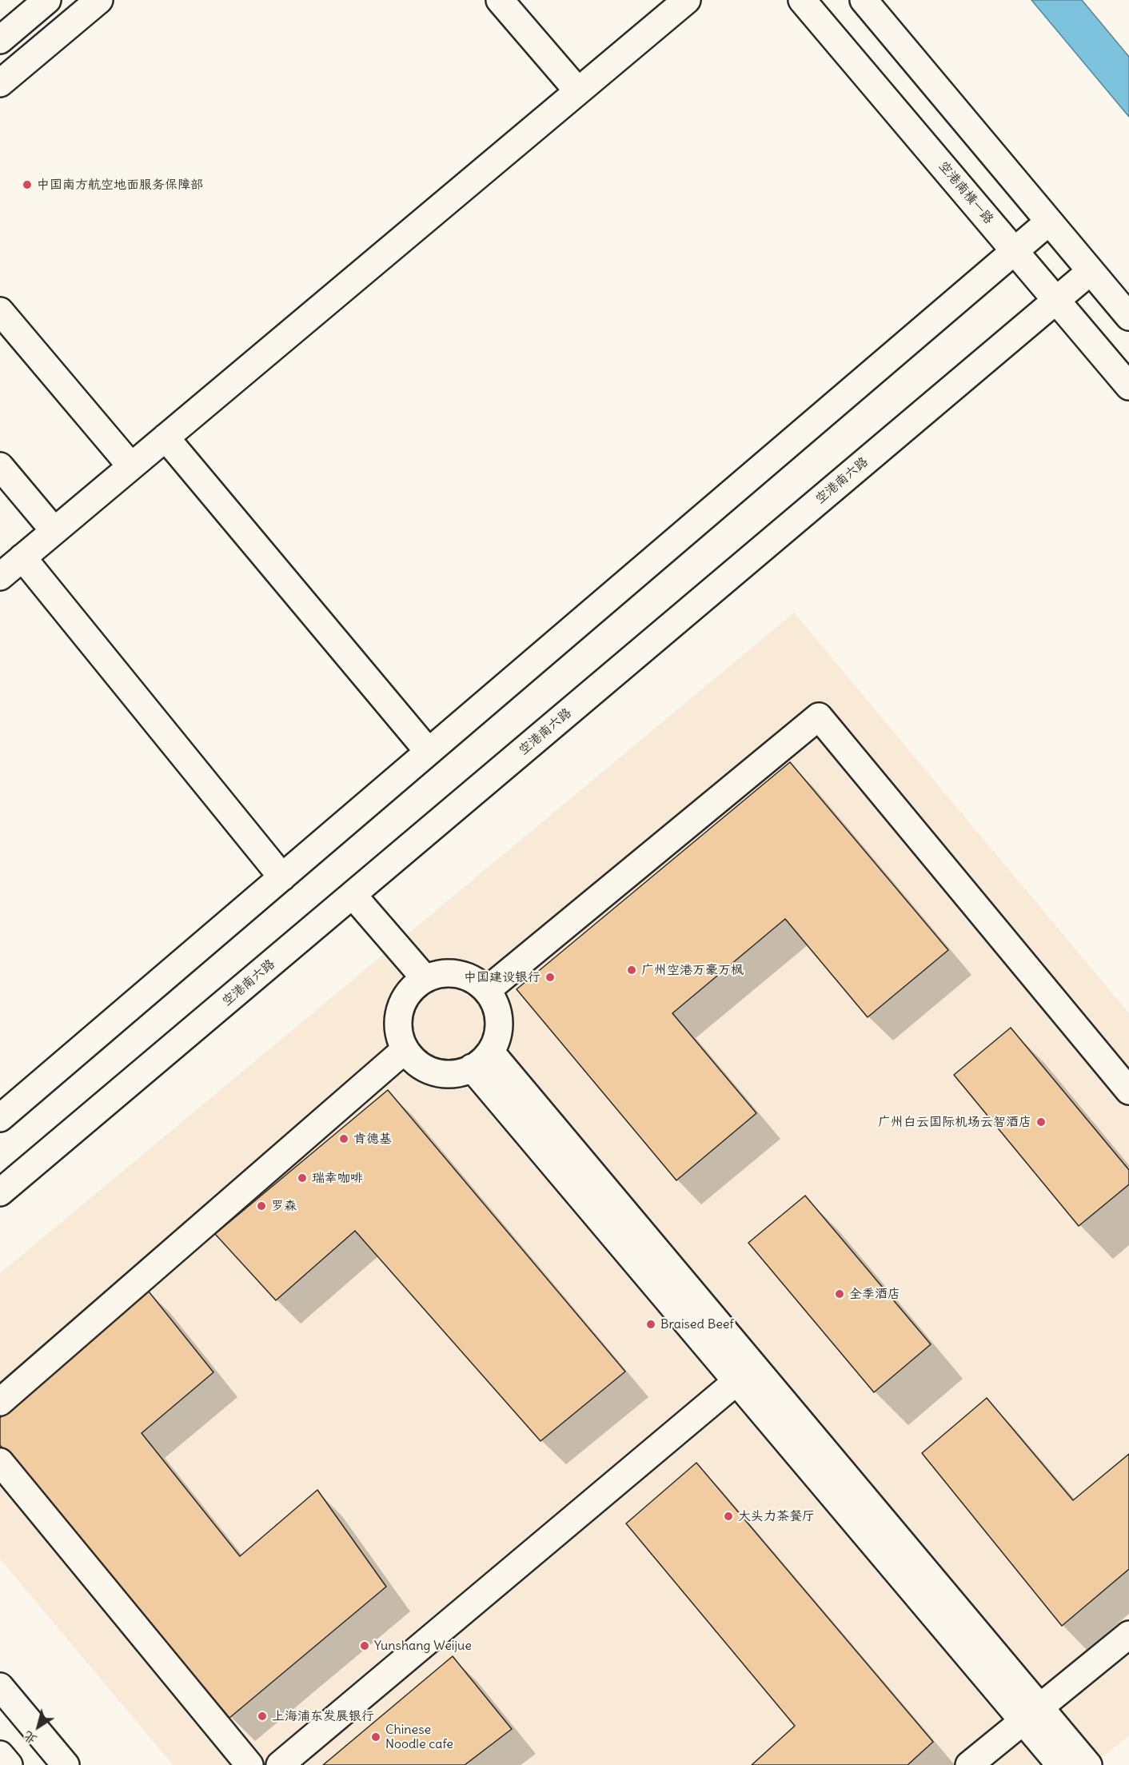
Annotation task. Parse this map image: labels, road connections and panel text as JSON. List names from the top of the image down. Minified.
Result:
{"streets":{"street":["空港南横一路","空港南六路"]},"crossings":[["空港南横一路","空港南六路"]],"places":["中国南方航空地面服务保障部","广州空港万豪万枫","中国建设银行","广州白云国际机场云智酒店","肯德基","瑞幸咖啡","罗森","全季酒店","Braised Beef","大头力茶餐厅","Yunshang Weijue","上海浦东发展银行","Chinese Noodle cafe"],"north":"bottom left"}
